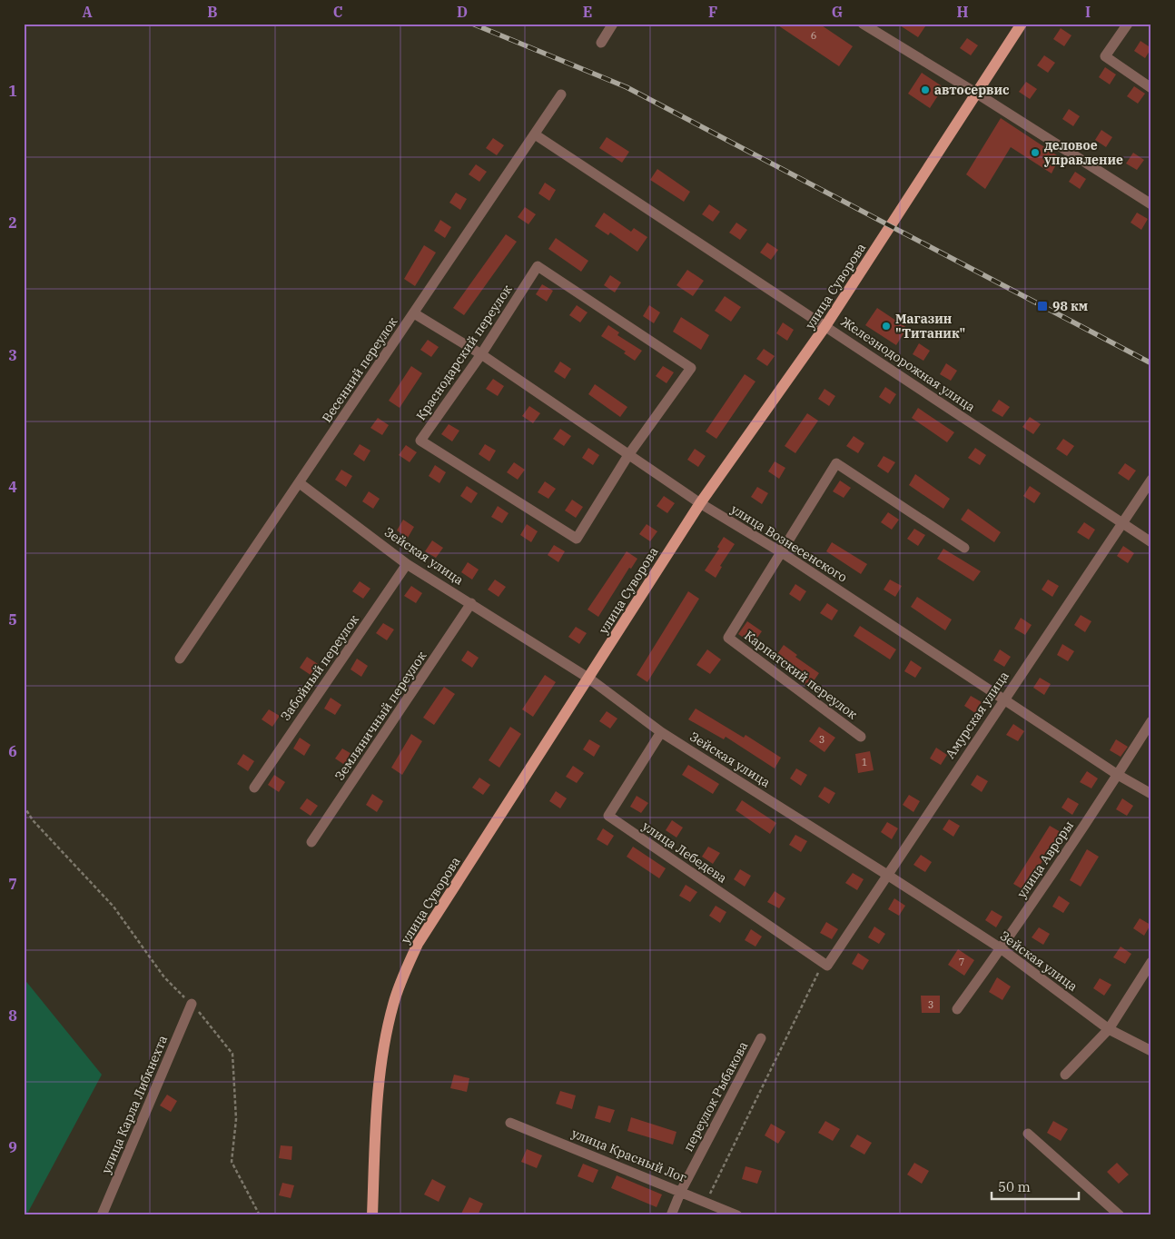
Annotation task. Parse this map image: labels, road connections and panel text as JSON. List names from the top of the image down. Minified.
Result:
{"streets":{"main road":["улица Суворова"],"street":["Краснодарский переулок","Железнодорожная улица","Весенний переулок","улица Вознесенского","Зейская улица","Забойный переулок","Карпатский переулок","Амурская улица","Земляничный переулок","улица Лебедева","улица Авроры","переулок Рыбакова","улица Карла Либкнехта","улица Красный Лог"]},"crossings":[["улица Суворова","Железнодорожная улица"],["улица Суворова","улица Вознесенского"],["улица Суворова","Зейская улица"],["Краснодарский переулок","улица Вознесенского"],["Железнодорожная улица","Весенний переулок"],["Железнодорожная улица","Амурская улица"],["Весенний переулок","улица Вознесенского"],["Весенний переулок","Зейская улица"],["улица Вознесенского","Карпатский переулок"],["улица Вознесенского","Амурская улица"],["улица Вознесенского","улица Авроры"],["Зейская улица","Забойный переулок"],["Зейская улица","Амурская улица"],["Зейская улица","Земляничный переулок"],["Зейская улица","улица Лебедева"],["Зейская улица","улица Авроры"],["Амурская улица","улица Лебедева"],["переулок Рыбакова","улица Красный Лог"]],"places":{"other":["автосервис","деловое управление","Магазин \"Титаник\""],"transit":["98 км"]},"house_numbers":["6","3","1","7","3"],"scale_bar":"50 m","grid":{"columns":["A","B","C","D","E","F","G","H","I"],"rows":["1","2","3","4","5","6","7","8","9"]}}
